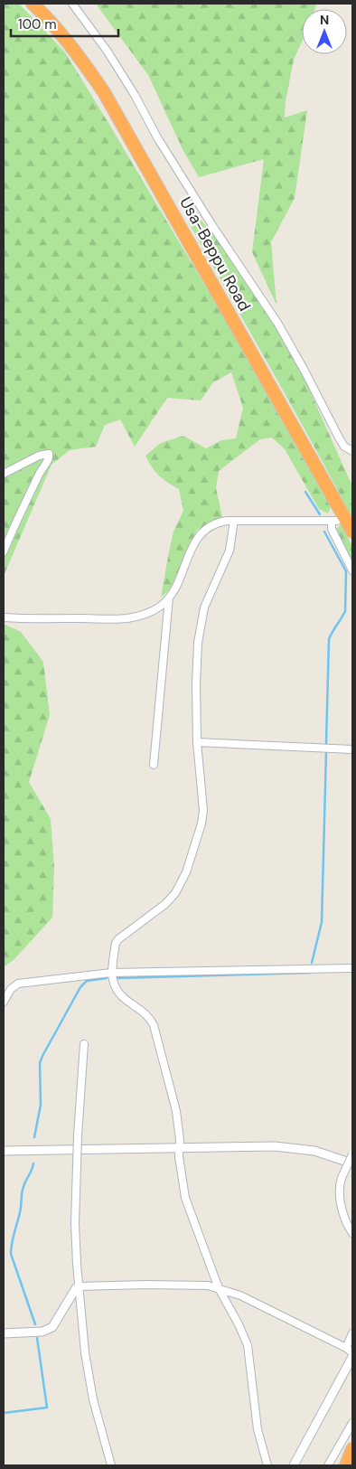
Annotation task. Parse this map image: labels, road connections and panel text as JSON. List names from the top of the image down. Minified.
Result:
{"streets":{"highway":["Usa-Beppu Road"]},"scale_bar":"100 m","north":"top"}
